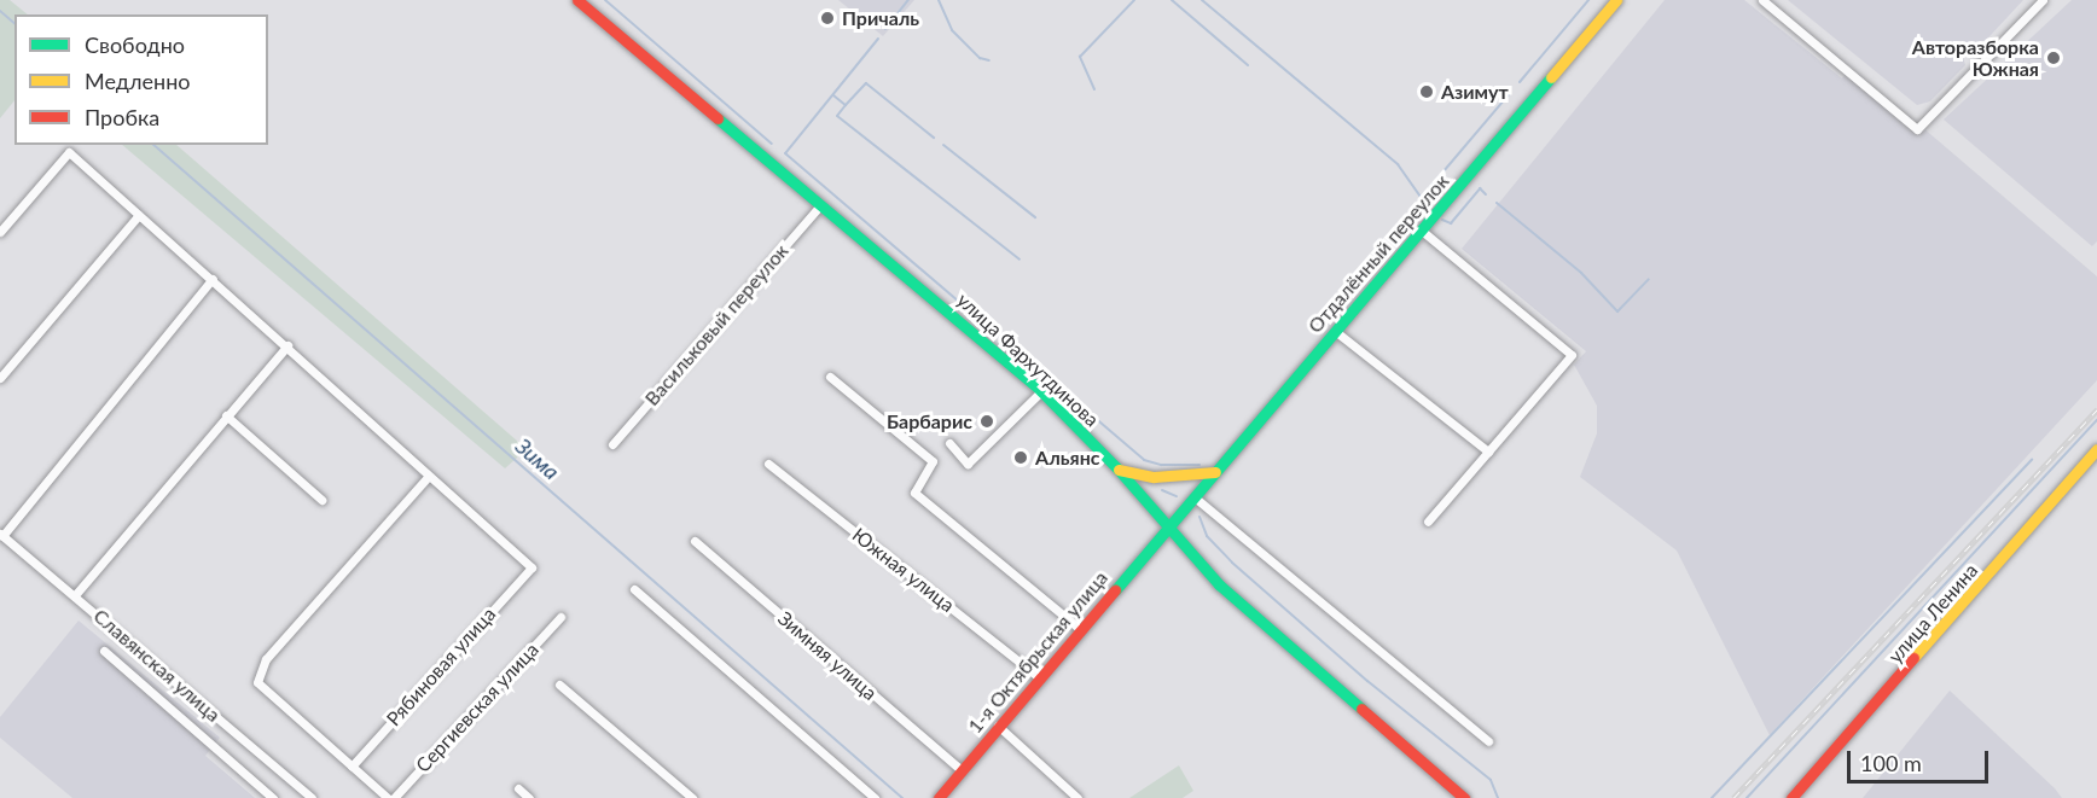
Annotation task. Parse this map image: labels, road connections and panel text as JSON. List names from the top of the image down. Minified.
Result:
{"streets":{"main road":["Отдалённый переулок","улица Фархутдинова","улица Ленина","1-я Октябрьская улица"],"street":["Васильковый переулок","Южная улица","Зимняя улица","Славянская улица","Рябиновая улица","Сергиевская улица"]},"crossings":[["Отдалённый переулок","улица Фархутдинова"],["Отдалённый переулок","1-я Октябрьская улица"],["Васильковый переулок","улица Фархутдинова"],["улица Фархутдинова","1-я Октябрьская улица"],["Южная улица","1-я Октябрьская улица"],["1-я Октябрьская улица","Зимняя улица"]],"water":["Зима"],"places":["Причаль","Авторазборка Южная","Азимут","Барбарис","Альянс"],"legend":["Свободно","Медленно","Пробка"],"scale_bar":"100 m"}
